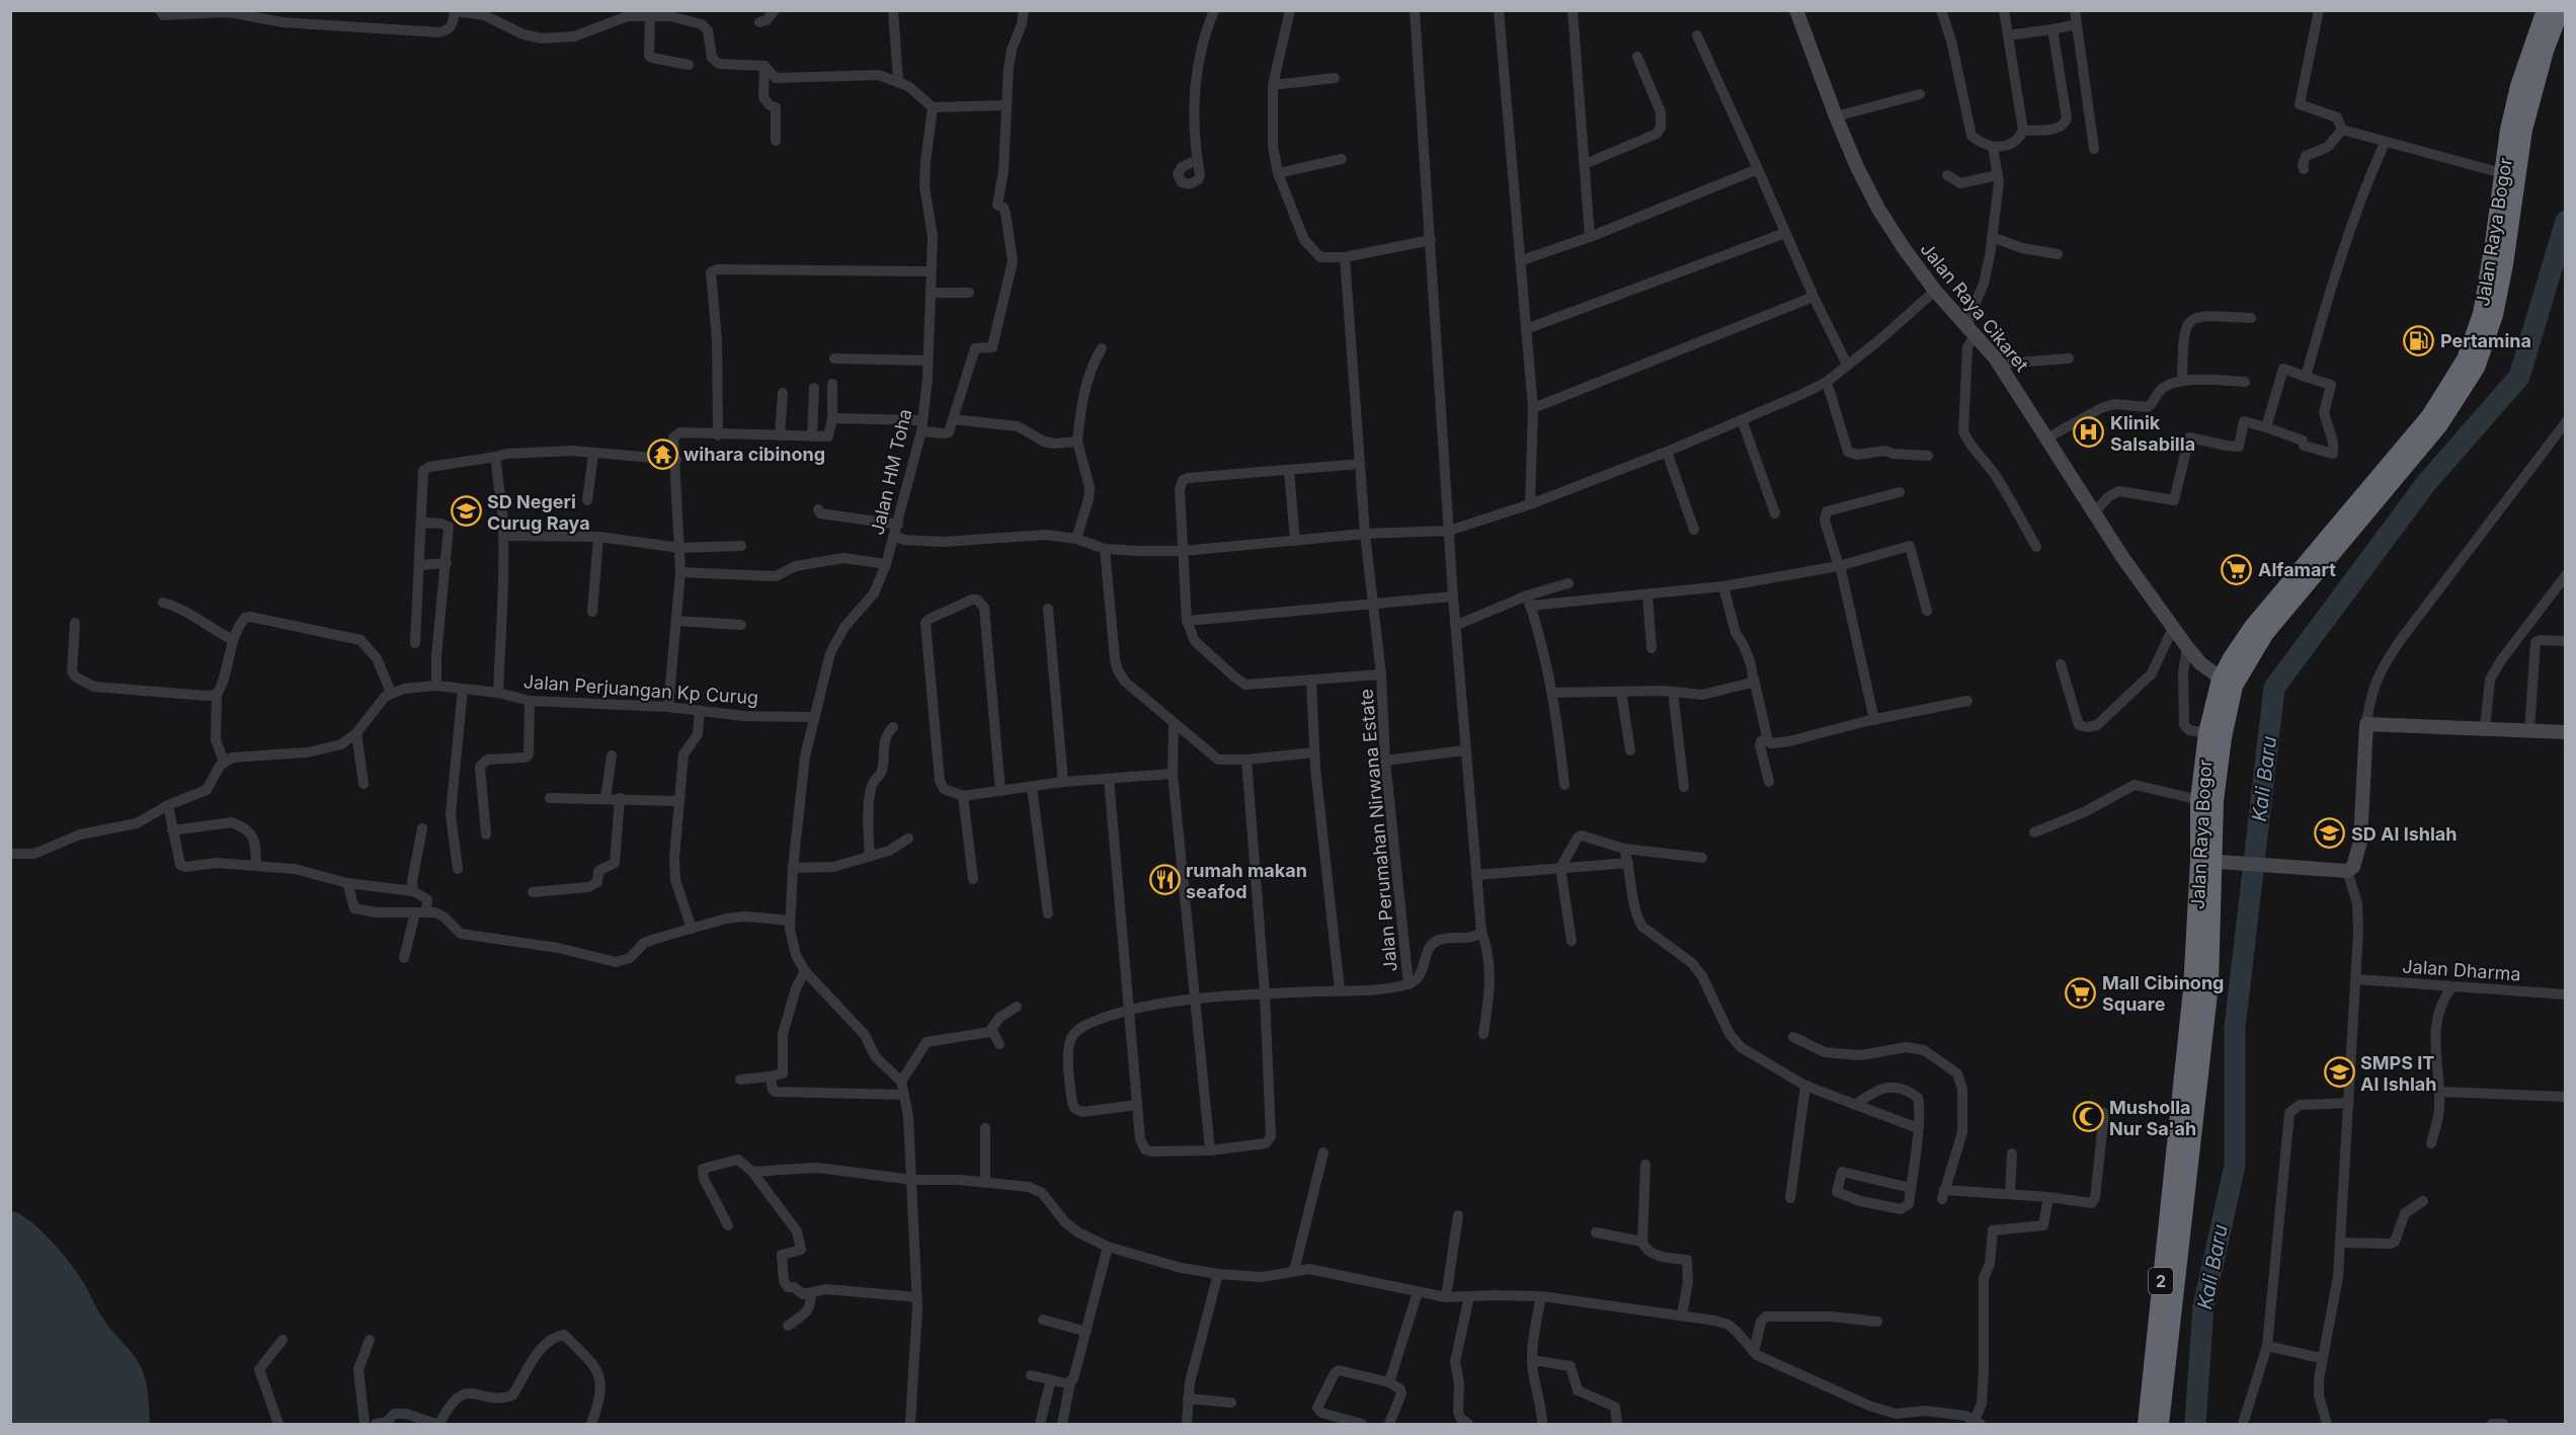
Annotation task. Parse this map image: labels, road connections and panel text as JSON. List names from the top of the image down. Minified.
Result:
{"streets":{"highway":["Jalan Raya Bogor","2"],"main road":["Jalan Raya Cikaret"],"street":["Jalan HM Toha","Jalan Perjuangan Kp Curug","Jalan Perumahan Nirwana Estate","Jalan Dharma"]},"crossings":[["Jalan Raya Bogor","Jalan Raya Cikaret"],["Jalan HM Toha","Jalan Perjuangan Kp Curug"]],"water":["Kali Baru"],"places":{"fuel station":["Pertamina"],"hospital":["Klinik Salsabilla"],"temple":["wihara cibinong"],"school or university":["SD Negeri Curug Raya","SD Al Ishlah","SMPS IT Al Ishlah"],"supermarket":["Alfamart","Mall Cibinong Square"],"restaurant":["rumah makan seafod"],"mosque":["Musholla Nur Sa'ah"]}}
